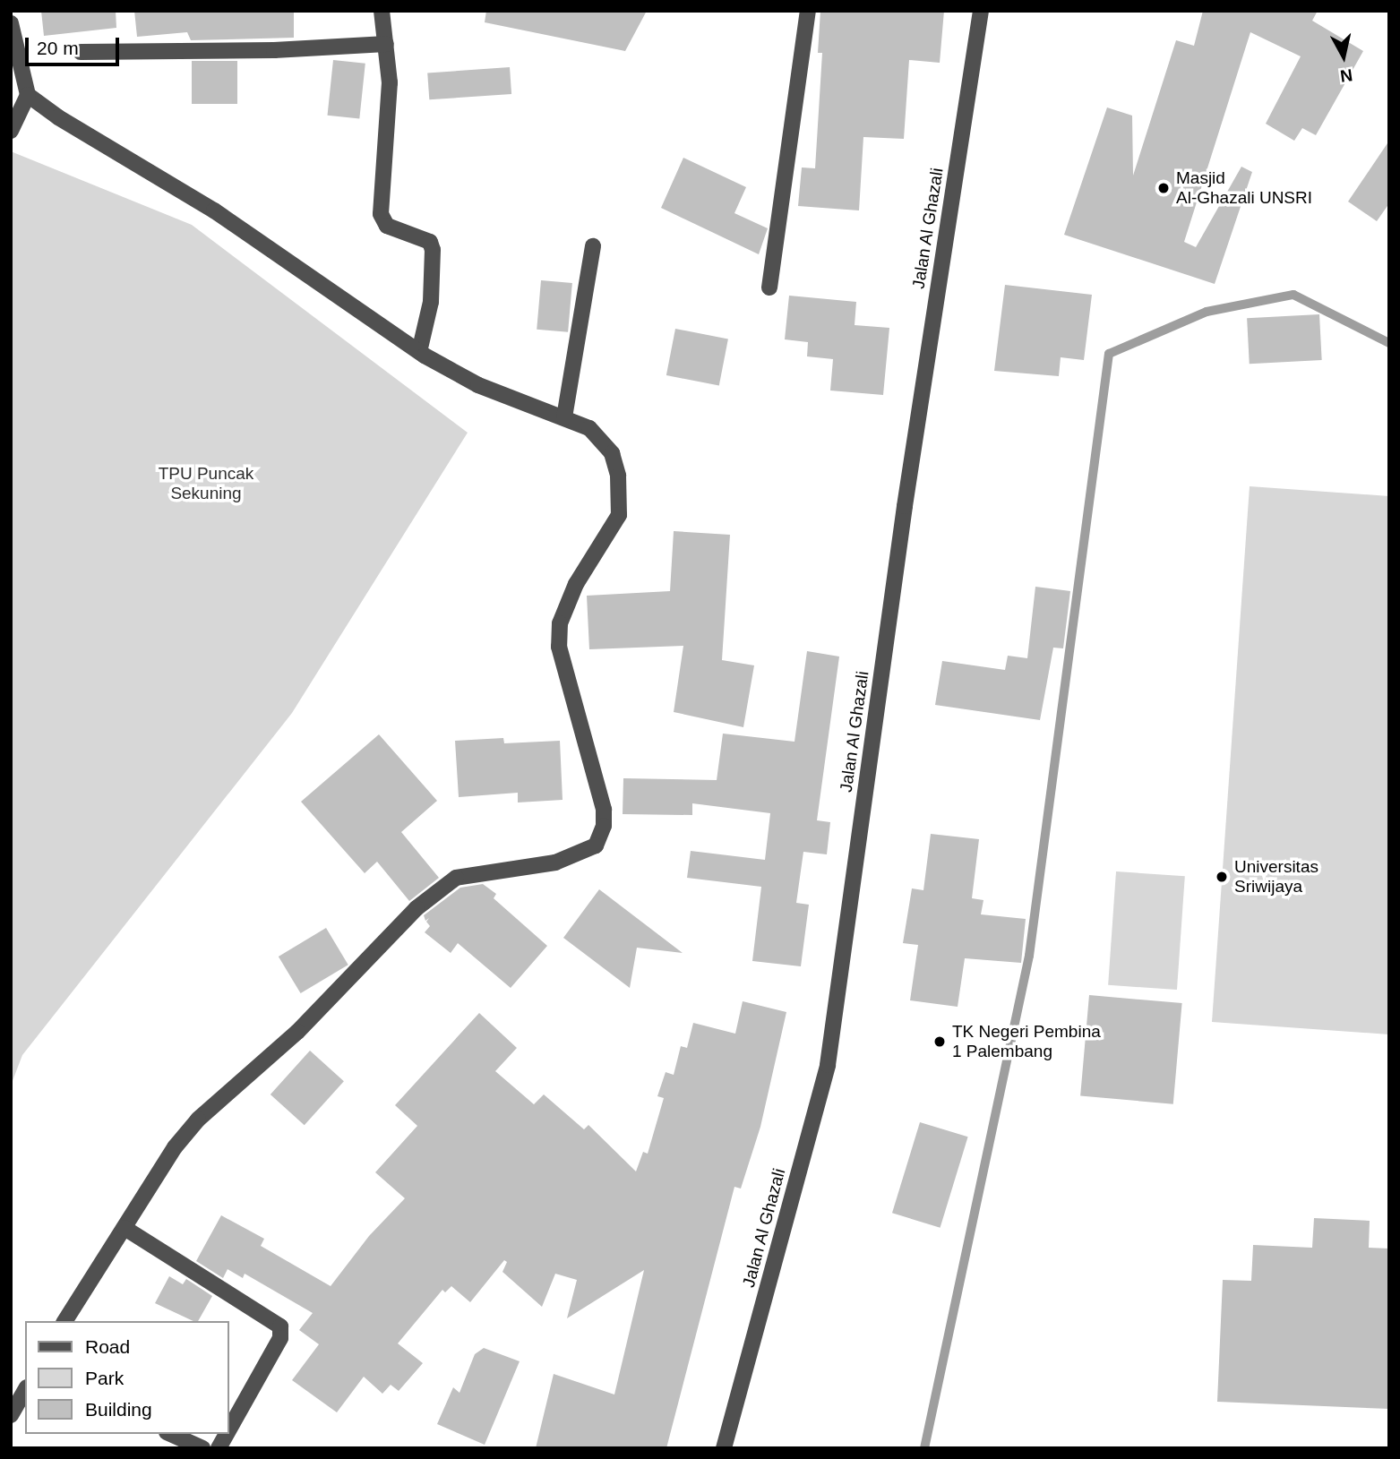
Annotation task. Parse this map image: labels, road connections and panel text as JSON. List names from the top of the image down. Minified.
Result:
{"streets":{"street":["Jalan Al Ghazali"]},"parks":["TPU Puncak Sekuning"],"places":["Masjid Al-Ghazali UNSRI","Universitas Sriwijaya","TK Negeri Pembina 1 Palembang"],"legend":["Road","Park","Building"],"scale_bar":"20 m","north":"bottom"}
